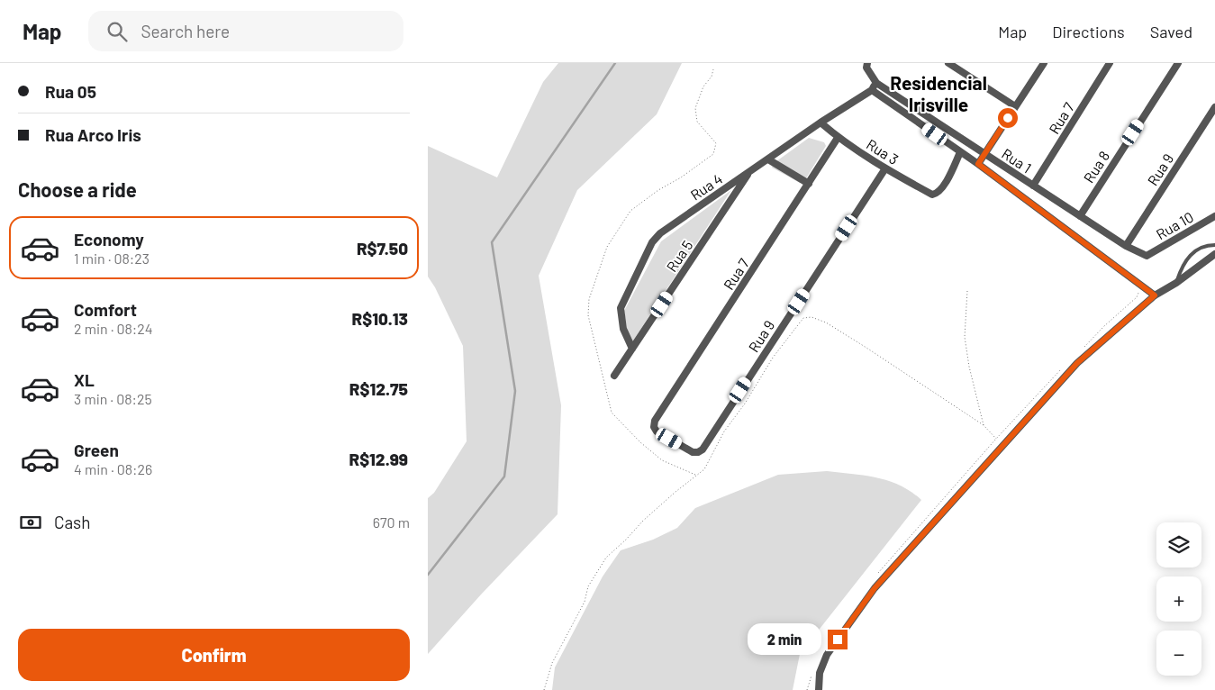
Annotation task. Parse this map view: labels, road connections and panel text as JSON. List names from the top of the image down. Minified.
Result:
{"streets":{"street":["Rua 7","Rua 3","Rua 1","Rua 8","Rua 9","Rua 4","Rua 10","Rua 5"]},"crossings":[["Rua 7","Rua 3"],["Rua 7","Rua 1"],["Rua 7","Rua 9"],["Rua 3","Rua 1"],["Rua 3","Rua 9"],["Rua 3","Rua 4"],["Rua 1","Rua 8"],["Rua 1","Rua 9"],["Rua 1","Rua 4"],["Rua 1","Rua 10"],["Rua 4","Rua 5"]],"districts":["Residencial Irisville"],"page":{"header":"Map","search":"Search here","nav":["Map","Directions","Saved"],"banner":["Rua 05","Rua Arco Iris"],"heading":"Choose a ride","list":[{"name":"Economy","note":"1 min · 08:23","value":"R$7.50"},{"name":"Comfort","note":"2 min · 08:24","value":"R$10.13"},{"name":"XL","note":"3 min · 08:25","value":"R$12.75"},{"name":"Green","note":"4 min · 08:26","value":"R$12.99"}],"pay":["Cash","670 m"],"map_buttons":["+","−"],"buttons":"Confirm","bubble":"2 min"}}
